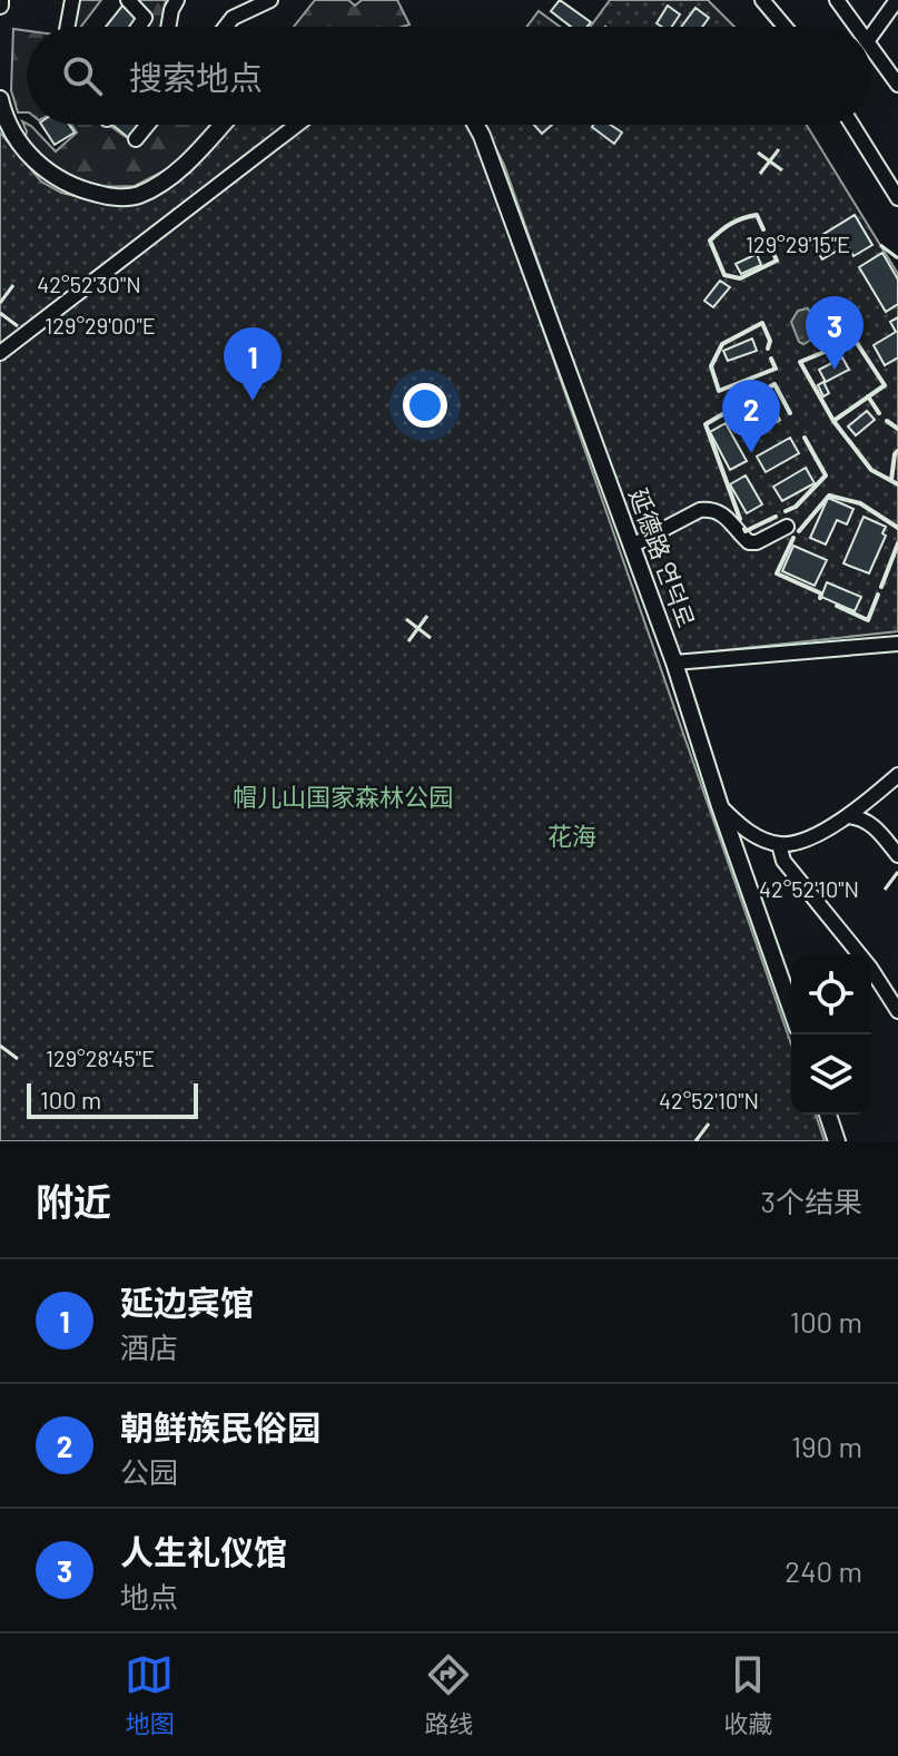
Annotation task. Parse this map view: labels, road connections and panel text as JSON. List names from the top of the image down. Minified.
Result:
{"streets":{"main road":["延德路 연덕로"]},"parks":["帽儿山国家森林公园","花海"],"scale_bar":"100 m","page":{"search":"搜索地点","pins":["3","1","2"],"scale":"100 m","heading":["附近","3个结果"],"list":[{"mark":"1","name":"延边宾馆","note":"酒店","value":"100 m"},{"mark":"2","name":"朝鲜族民俗园","note":"公园","value":"190 m"},{"mark":"3","name":"人生礼仪馆","note":"地点","value":"240 m"}],"nav":["地图","路线","收藏"]},"coordinates":["129°29'15\"E","42°52'30\"N","129°29'00\"E","42°52'10\"N","129°28'45\"E"]}
